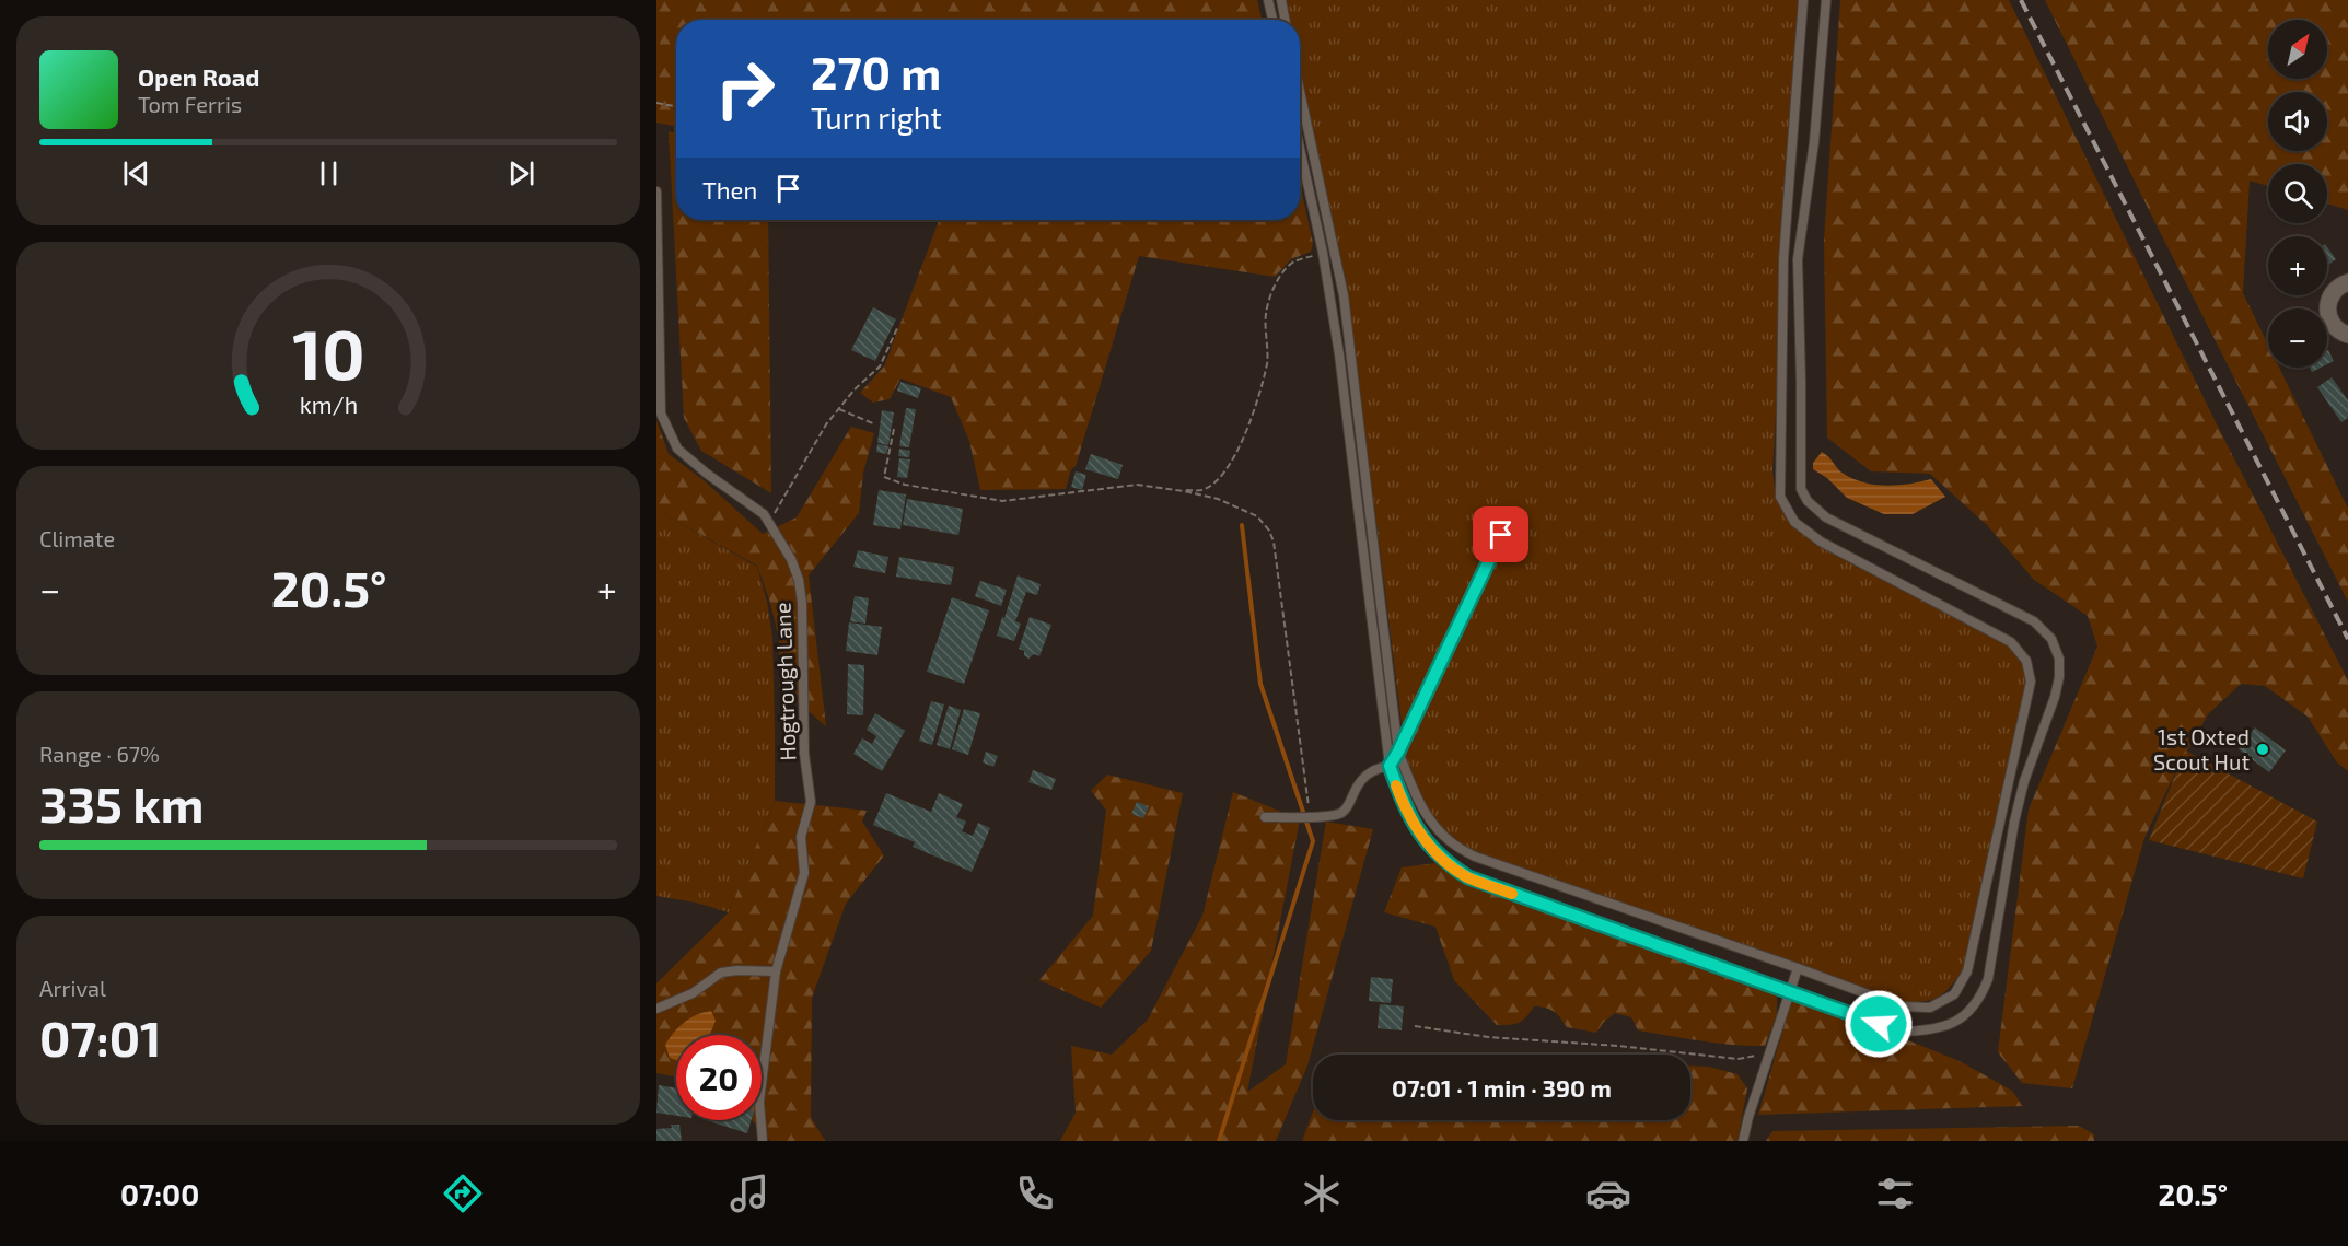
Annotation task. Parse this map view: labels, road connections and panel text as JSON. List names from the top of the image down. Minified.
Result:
{"streets":{"lane":["Hogtrough Lane"]},"places":["1st Oxted Scout Hut"],"north":"top right","page":{"map_buttons":["+","−"],"turn":["270 m","Turn right"],"song":["Open Road","Tom Ferris"],"then":"Then","tile":["Climate",["Range · 67%","335 km"],["Arrival","07:01"]],"heat":["−","20.5°","+"],"limit":"20","trip":"07:01 · 1 min · 390 m","tabs":["07:00","20.5°"],"gauge":["10","km/h"]}}
